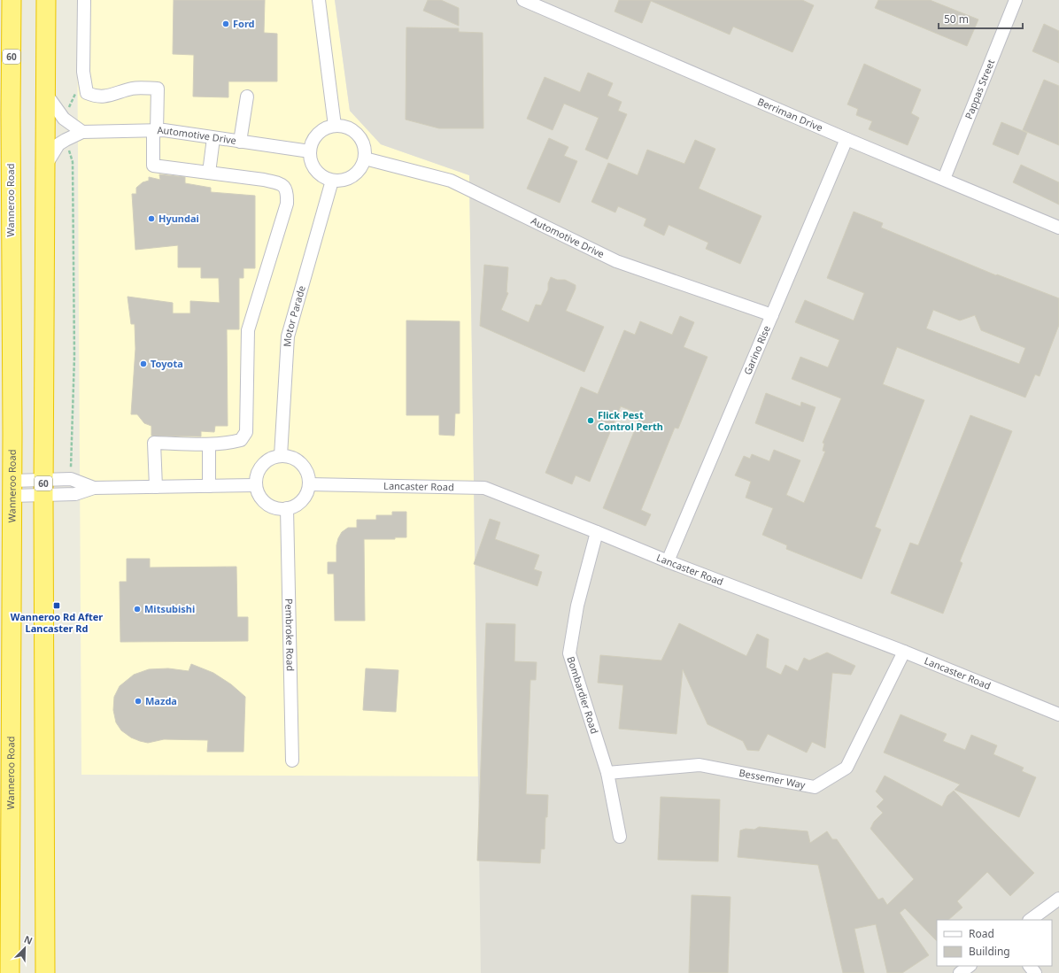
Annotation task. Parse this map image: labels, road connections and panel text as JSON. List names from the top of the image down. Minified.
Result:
{"streets":{"highway":["60","Wanneroo Road"],"street":["Pappas Street","Berriman Drive","Automotive Drive","Motor Parade","Garino Rise","Lancaster Road","Pembroke Road","Bombardier Road","Bessemer Way"]},"crossings":[["60","Automotive Drive"],["Pappas Street","Berriman Drive"],["Berriman Drive","Garino Rise"],["Automotive Drive","Motor Parade"],["Automotive Drive","Garino Rise"],["Motor Parade","Lancaster Road"],["Motor Parade","Pembroke Road"],["Garino Rise","Lancaster Road"],["Lancaster Road","Pembroke Road"],["Lancaster Road","Bombardier Road"],["Lancaster Road","Bessemer Way"],["Bombardier Road","Bessemer Way"]],"places":{"other":["Ford","Hyundai","Toyota","Flick Pest Control Perth","Mitsubishi","Mazda"],"transit":["Wanneroo Rd After Lancaster Rd"]},"legend":["Road","Building"],"scale_bar":"50 m","north":"top right"}
